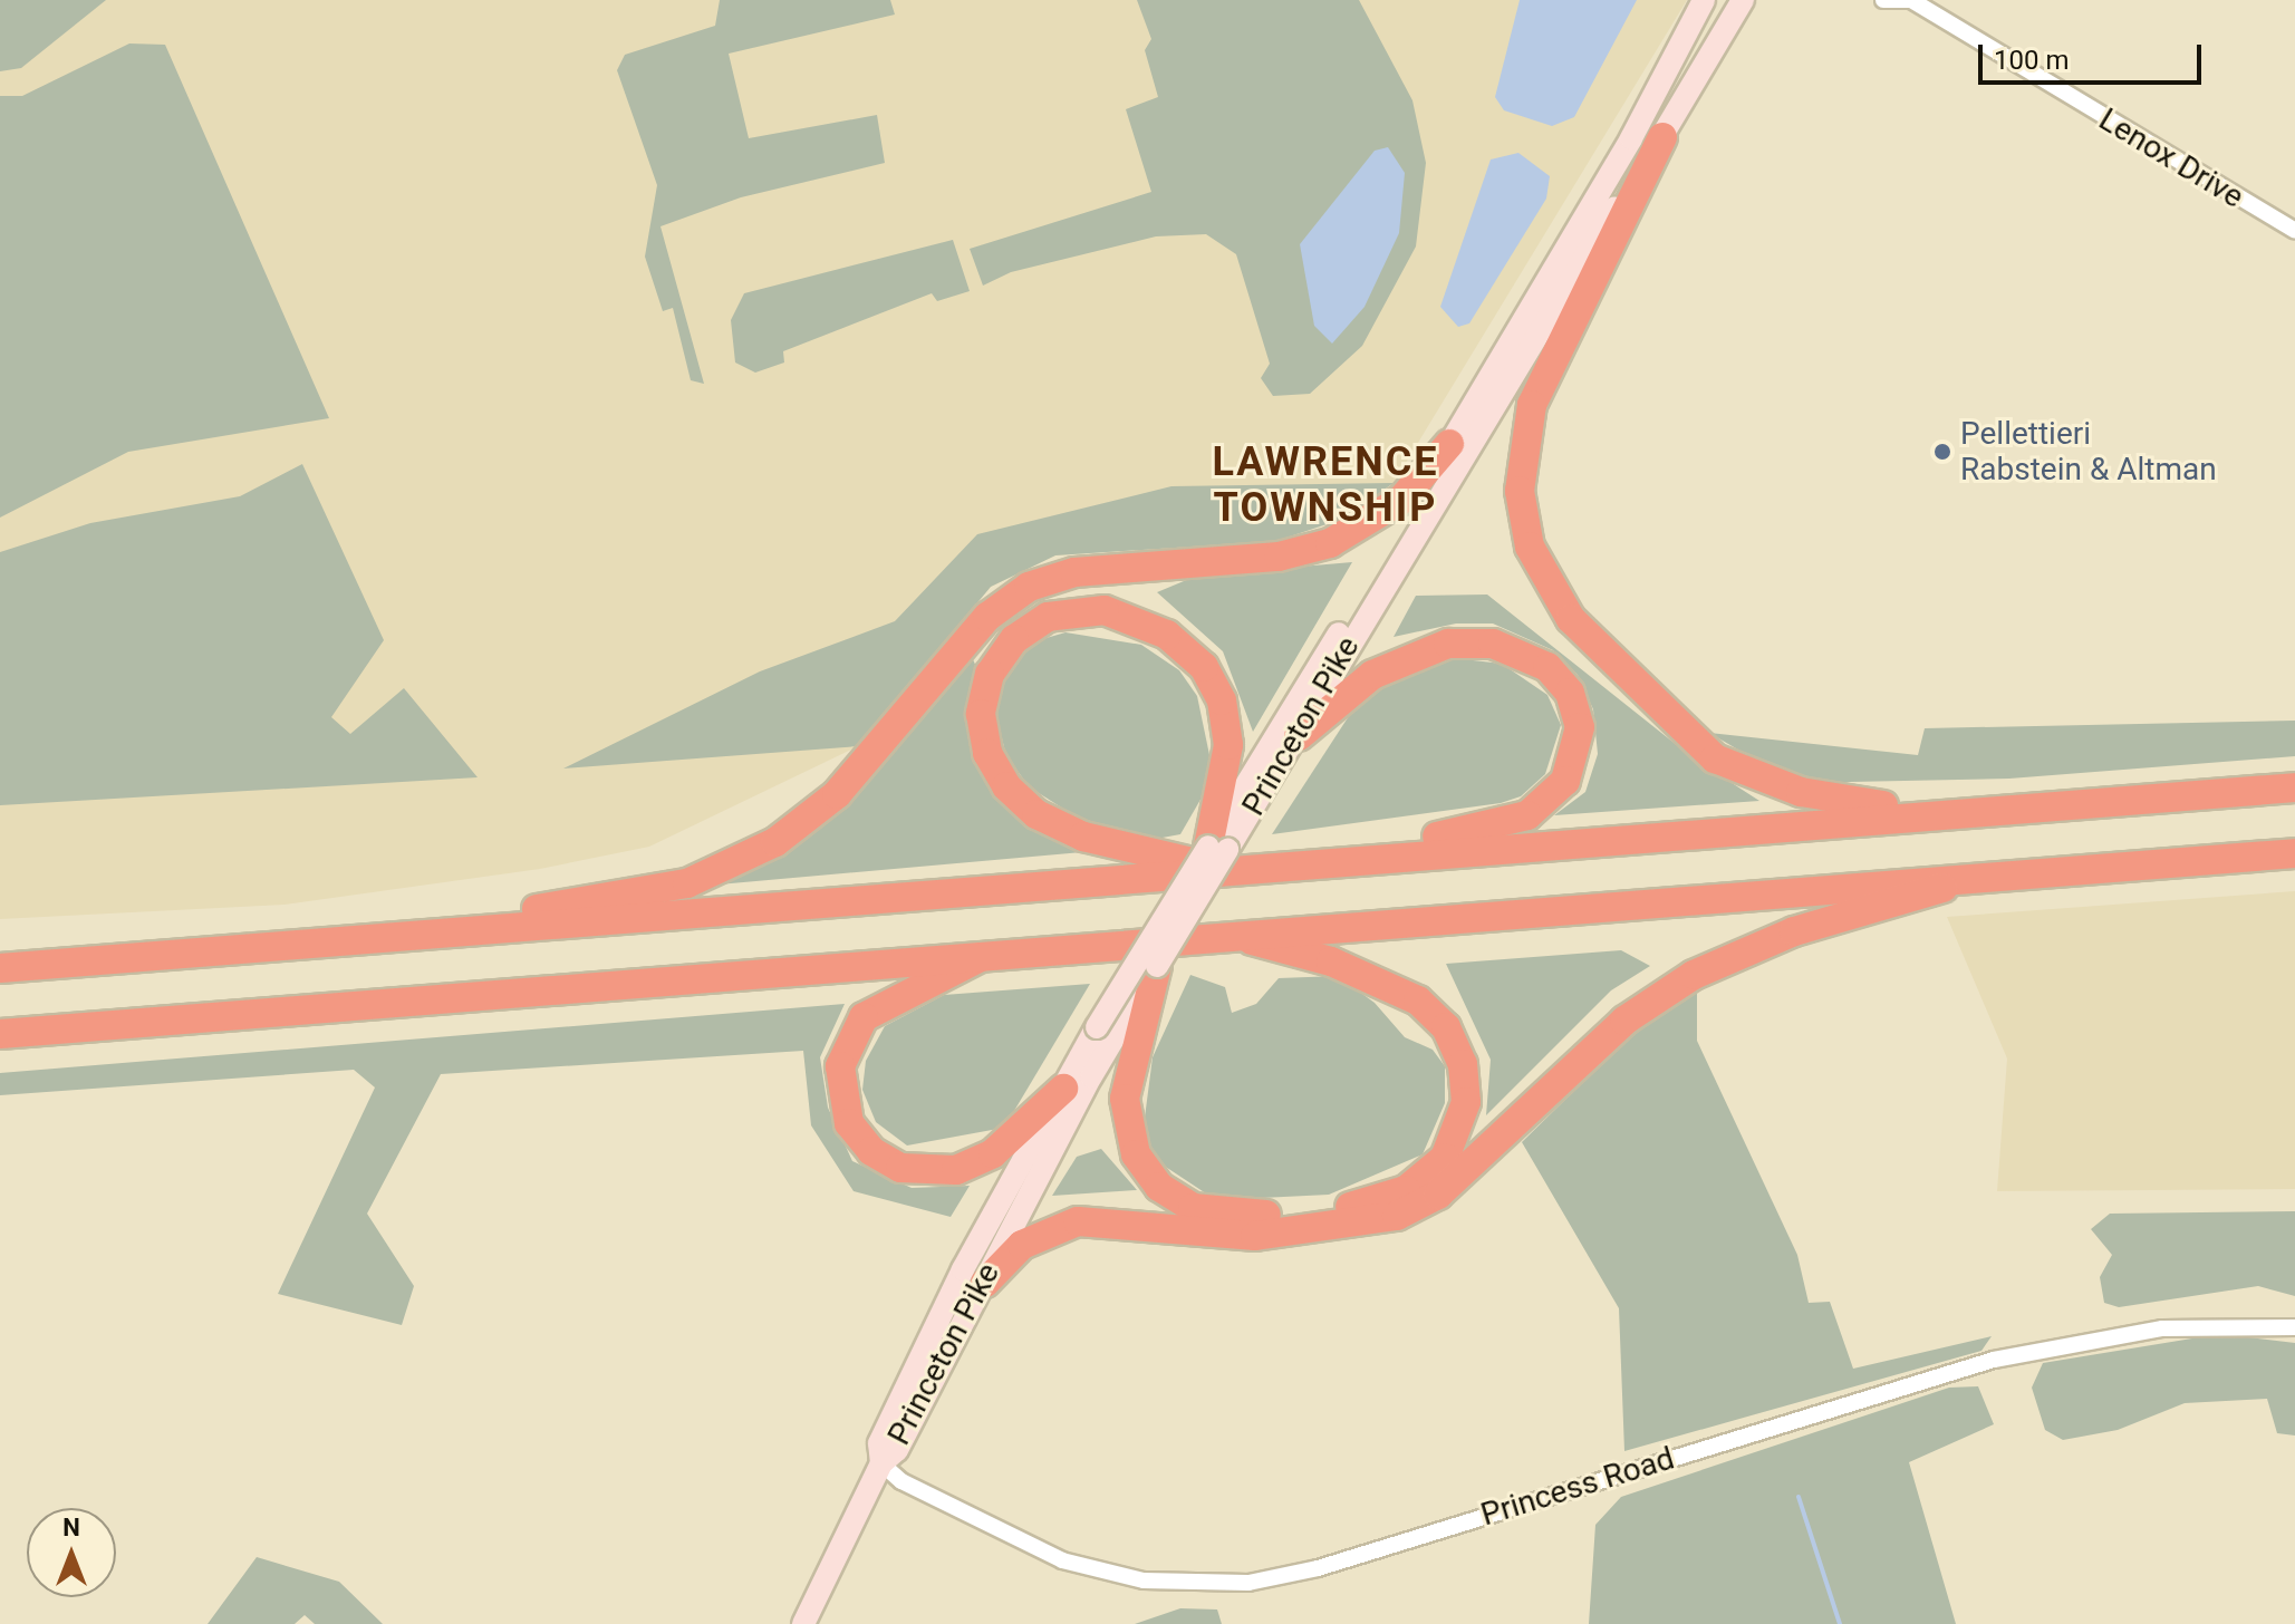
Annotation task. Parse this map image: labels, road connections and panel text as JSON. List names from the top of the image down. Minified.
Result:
{"streets":{"main road":["Princeton Pike"],"street":["Lenox Drive","Princess Road"]},"crossings":[["Princeton Pike","Princess Road"]],"districts":["LAWRENCE TOWNSHIP"],"places":["Pellettieri Rabstein & Altman"],"scale_bar":"100 m","north":"top"}
